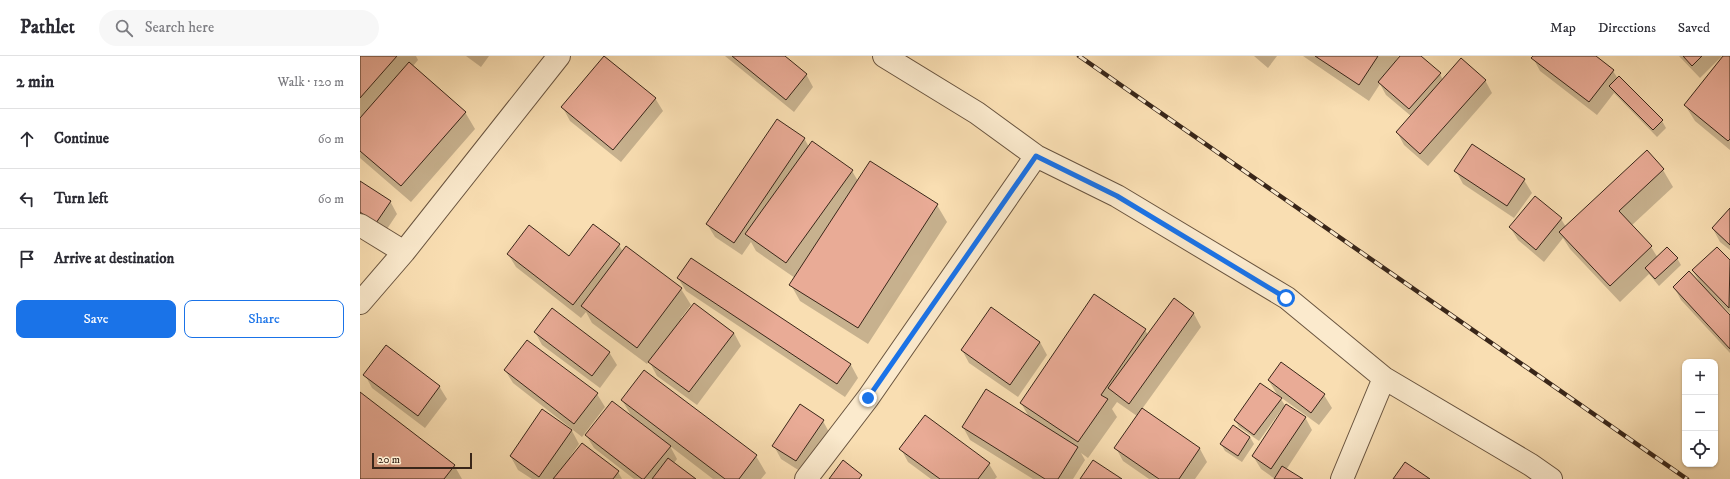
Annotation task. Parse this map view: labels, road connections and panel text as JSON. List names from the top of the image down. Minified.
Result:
{"scale_bar":"20 m","page":{"header":"Pathlet","search":"Search here","nav":["Map","Directions","Saved"],"heading":["2 min","Walk · 120 m"],"list":[["Continue","60 m"],["Turn left","60 m"],"Arrive at destination"],"buttons":["Save","Share"],"map_buttons":["+","−"],"scale":"20 m"}}
